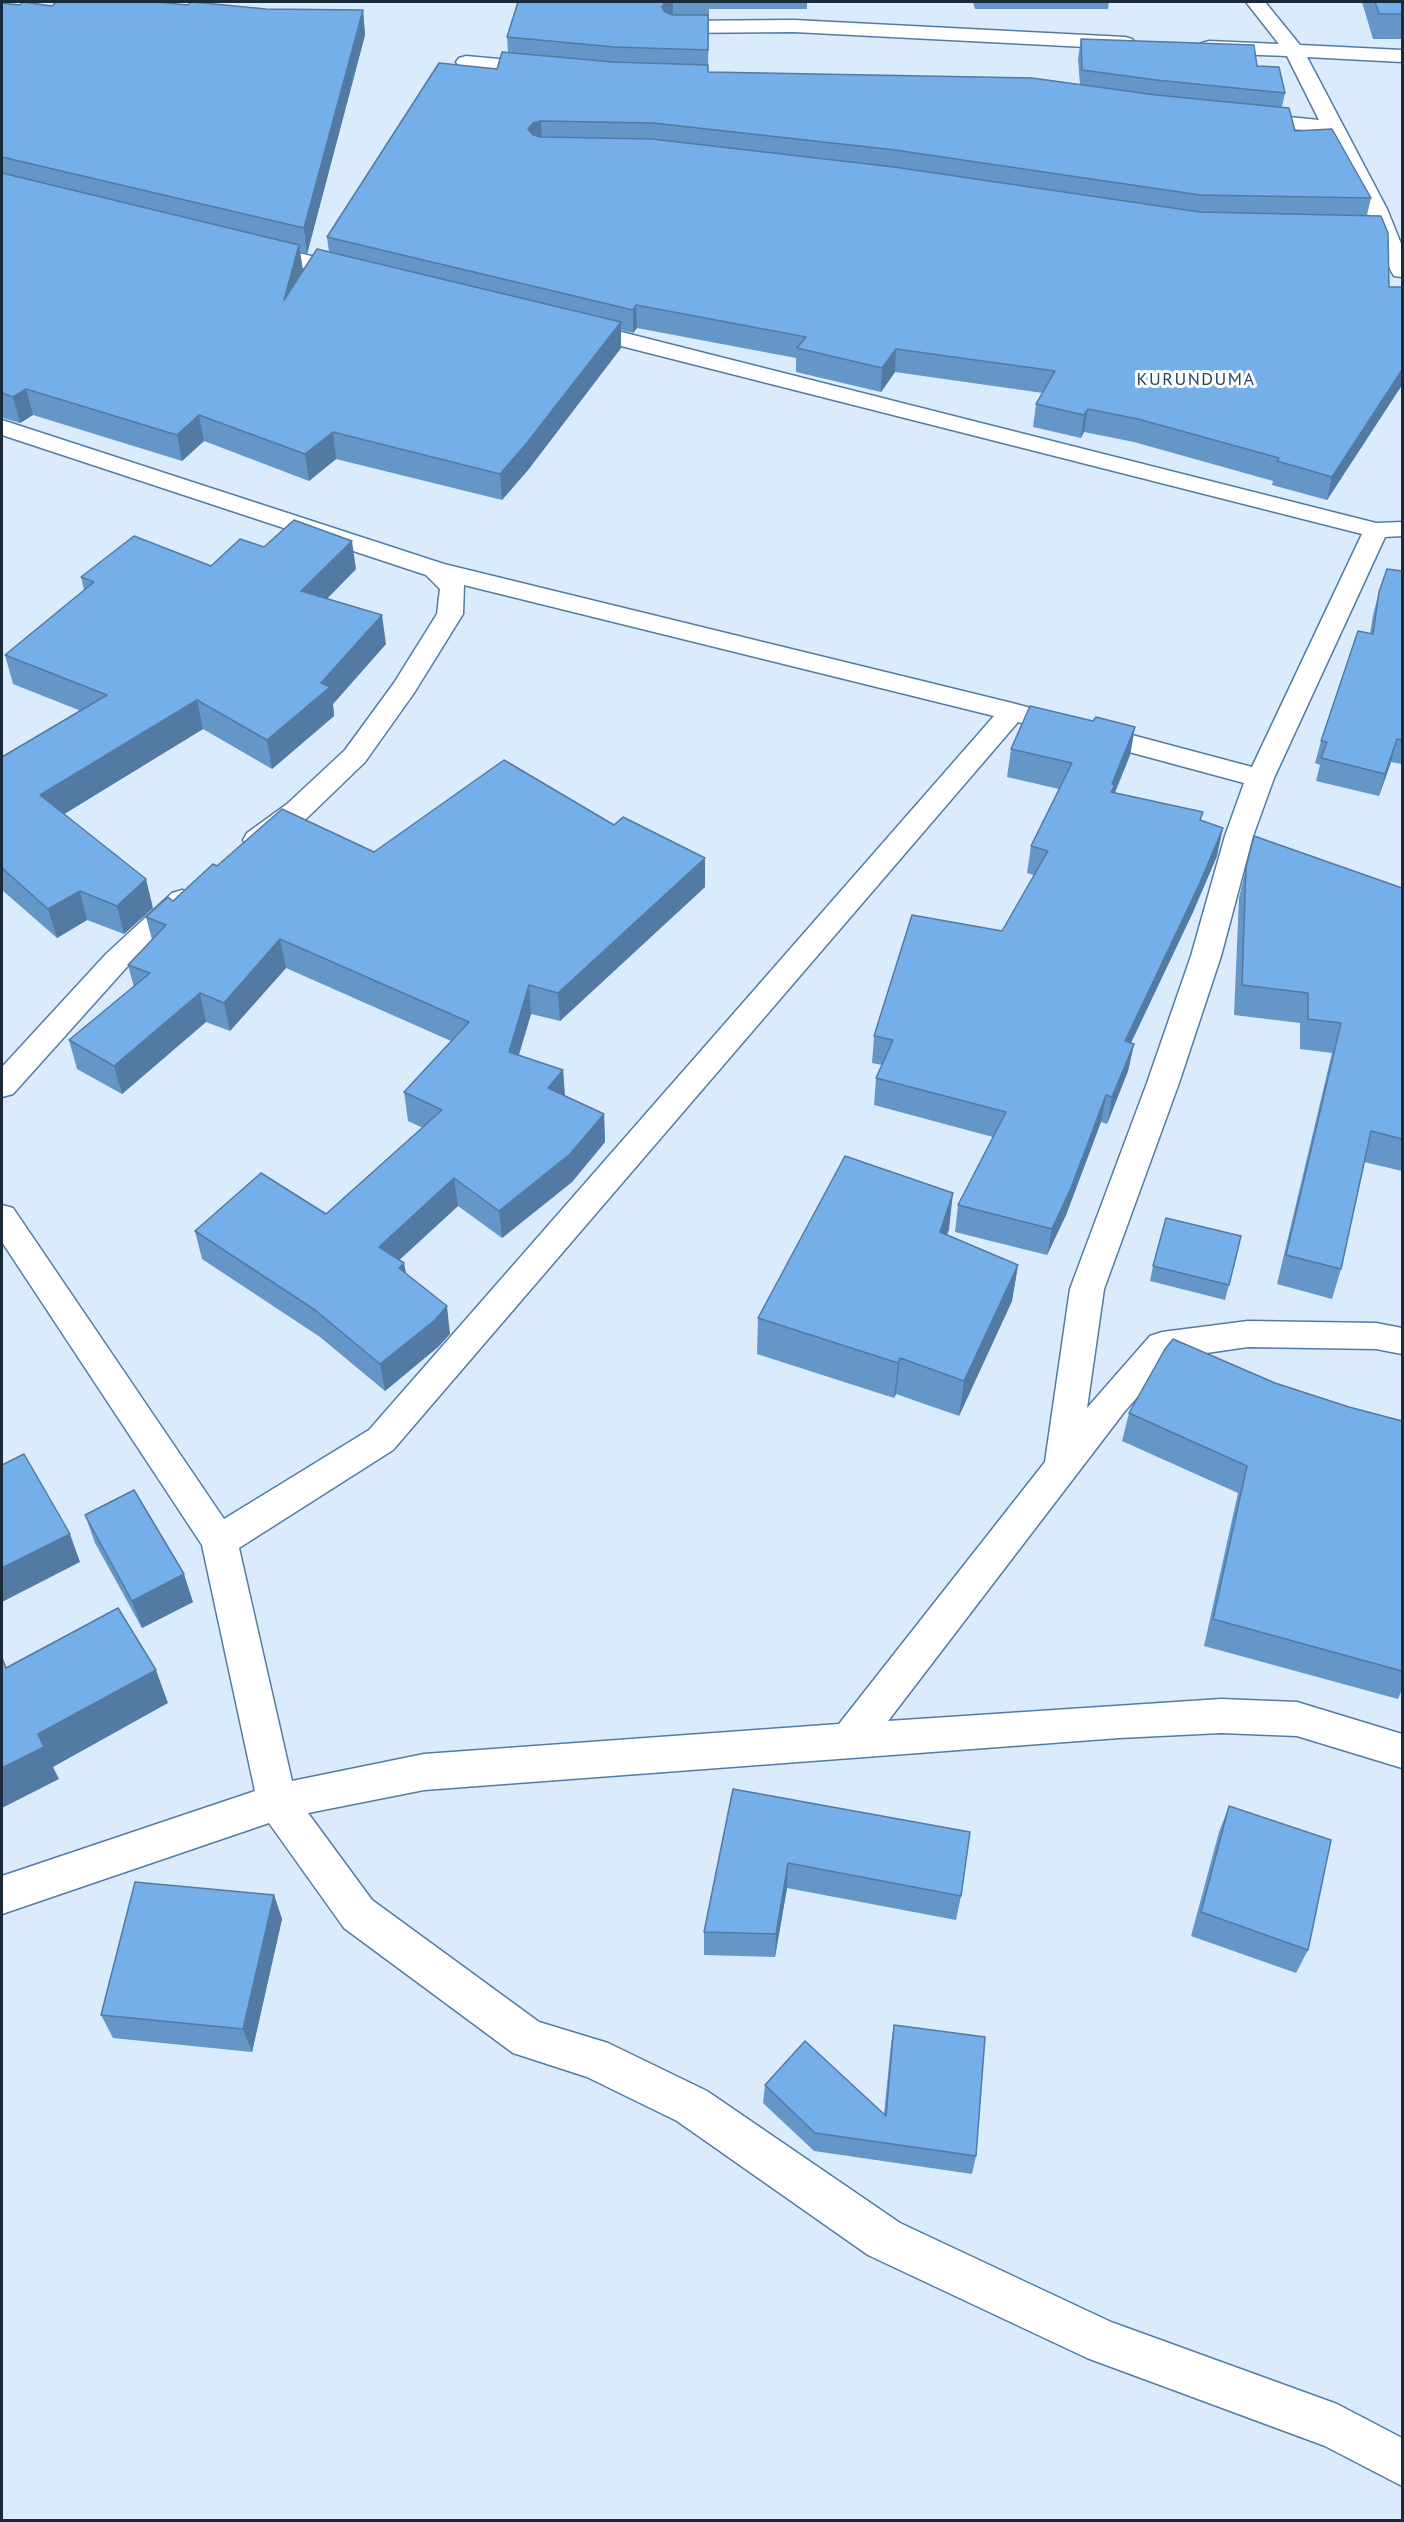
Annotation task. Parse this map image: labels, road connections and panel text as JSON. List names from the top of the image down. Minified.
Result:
{"districts":["KURUNDUMA"]}
